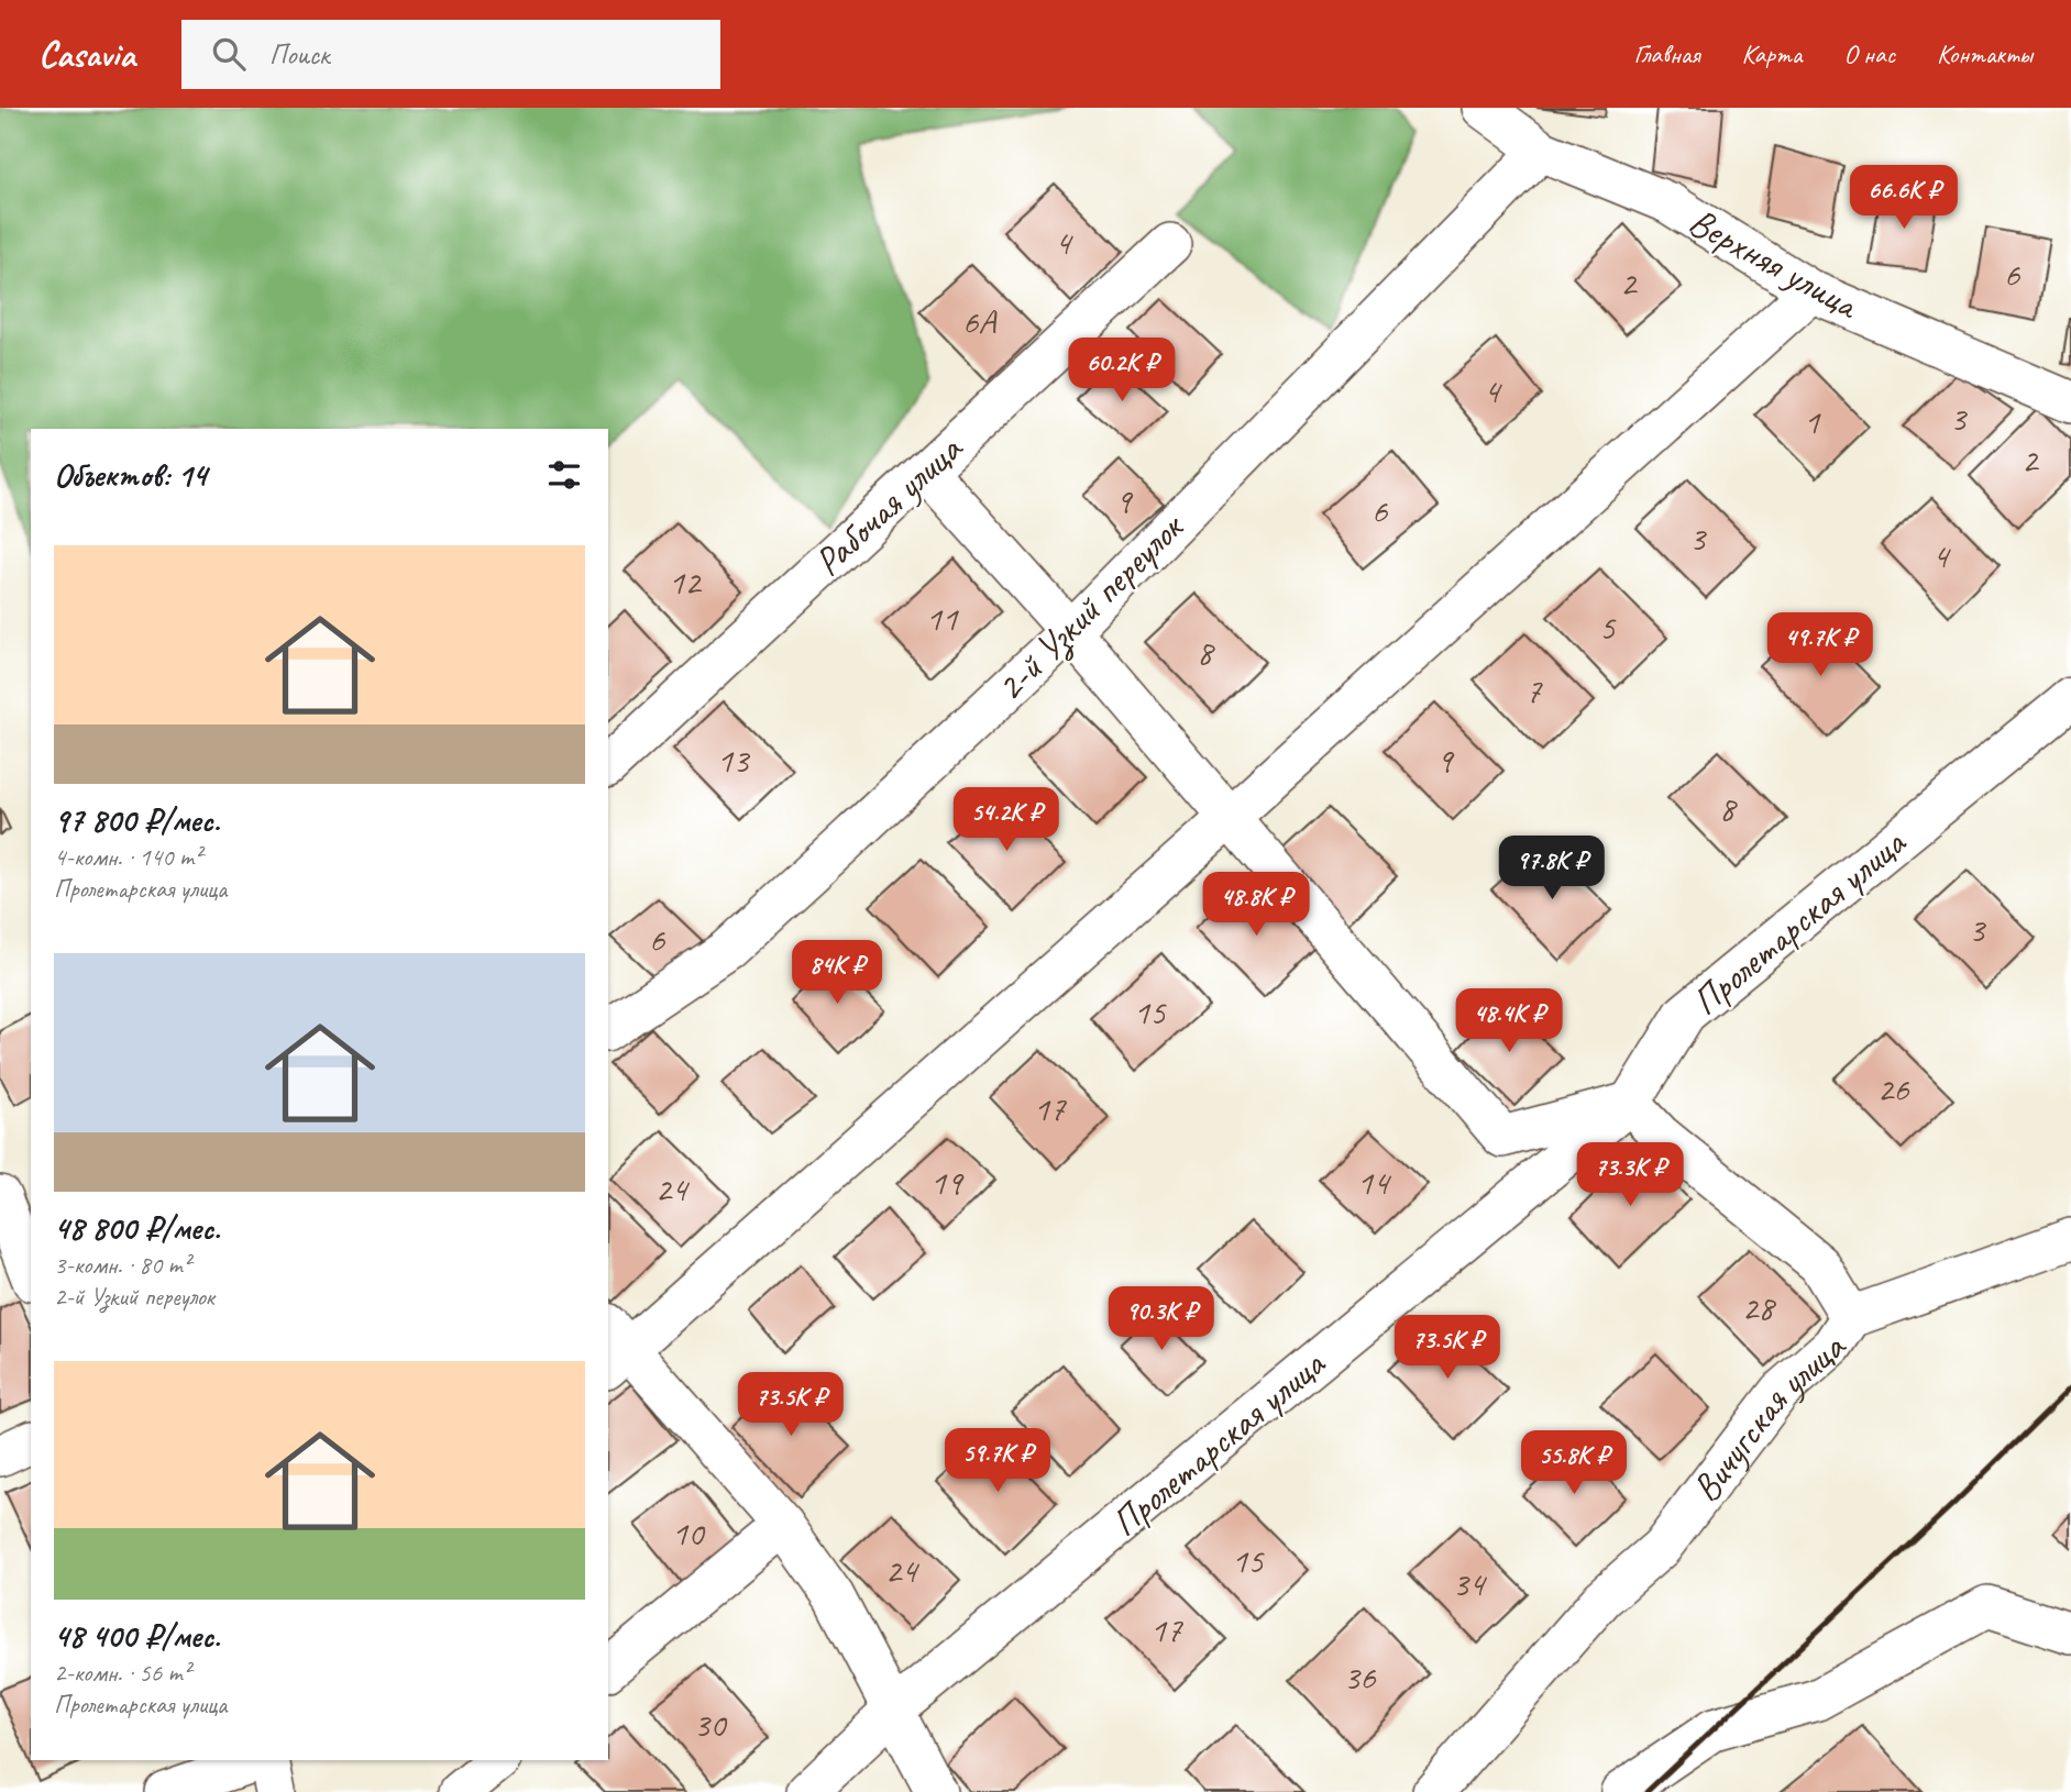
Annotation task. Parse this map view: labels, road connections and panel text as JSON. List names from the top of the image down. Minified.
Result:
{"streets":{"street":["Верхняя улица","Рабочая улица","2-й Узкий переулок","Пролетарская улица","Вичугская улица"]},"crossings":[["Верхняя улица","2-й Узкий переулок"]],"house_numbers":["4","6","2","6А","4","3","1","2","9","6","3","4","12","11","5","8","7","13","9","8","3","6","15","26","17","19","14","24","28","10","15","24","34","17","36","30"],"page":{"header":"Casavia","search":"Поиск","nav":["Главная","Карта","О нас","Контакты"],"price":["66.6K ₽","60.2K ₽","49.7K ₽","54.2K ₽","97.8K ₽","48.8K ₽","84K ₽","48.4K ₽","73.3K ₽","90.3K ₽","73.5K ₽","73.5K ₽","59.7K ₽","55.8K ₽"],"heading":"Объектов: 14","list":[{"name":"97 800 ₽/мес.","note":"4-комн. · 140 m² · Пролетарская улица"},{"name":"48 800 ₽/мес.","note":"3-комн. · 80 m² · 2-й Узкий переулок"},{"name":"48 400 ₽/мес.","note":"2-комн. · 56 m² · Пролетарская улица"}]}}
